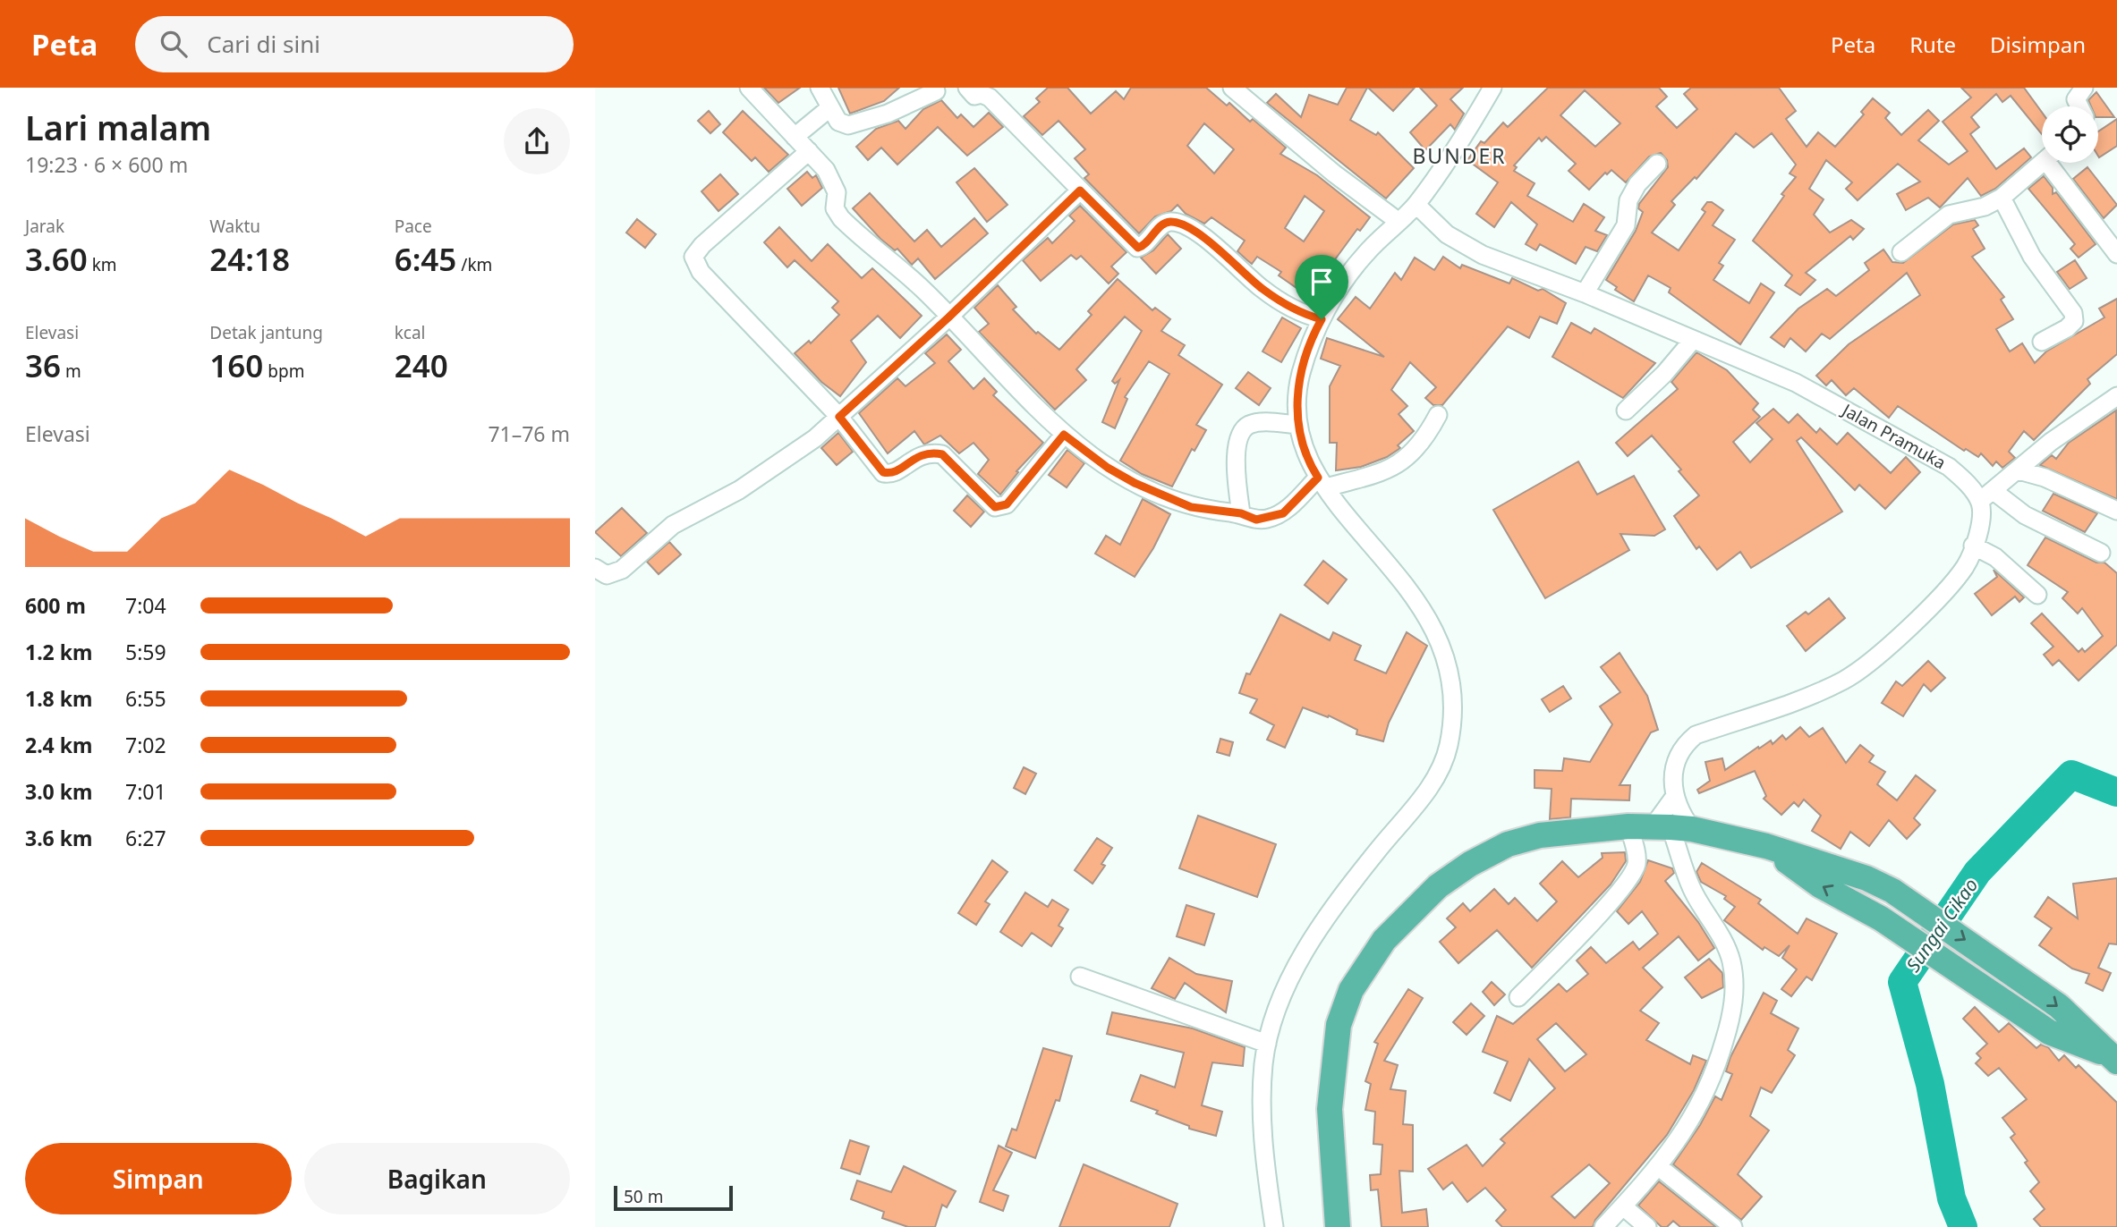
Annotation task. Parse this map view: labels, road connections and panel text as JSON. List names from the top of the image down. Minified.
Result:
{"streets":{"street":["Jalan Pramuka"]},"districts":["BUNDER"],"water":["Sungai Cikao"],"scale_bar":"50 m","page":{"header":"Peta","search":"Cari di sini","nav":["Peta","Rute","Disimpan"],"heading":["Lari malam","19:23 · 6 × 600 m"],"stats":[["Jarak","3.60 km"],["Waktu","24:18"],["Pace","6:45 /km"],["Elevasi","36 m"],["Detak jantung","160 bpm"],["kcal","240"]],"chart":["Elevasi","71–76 m"],"list":[{"name":"600 m","note":"7:04"},{"name":"1.2 km","note":"5:59"},{"name":"1.8 km","note":"6:55"},{"name":"2.4 km","note":"7:02"},{"name":"3.0 km","note":"7:01"},{"name":"3.6 km","note":"6:27"}],"buttons":["Simpan","Bagikan"],"scale":"50 m"}}
